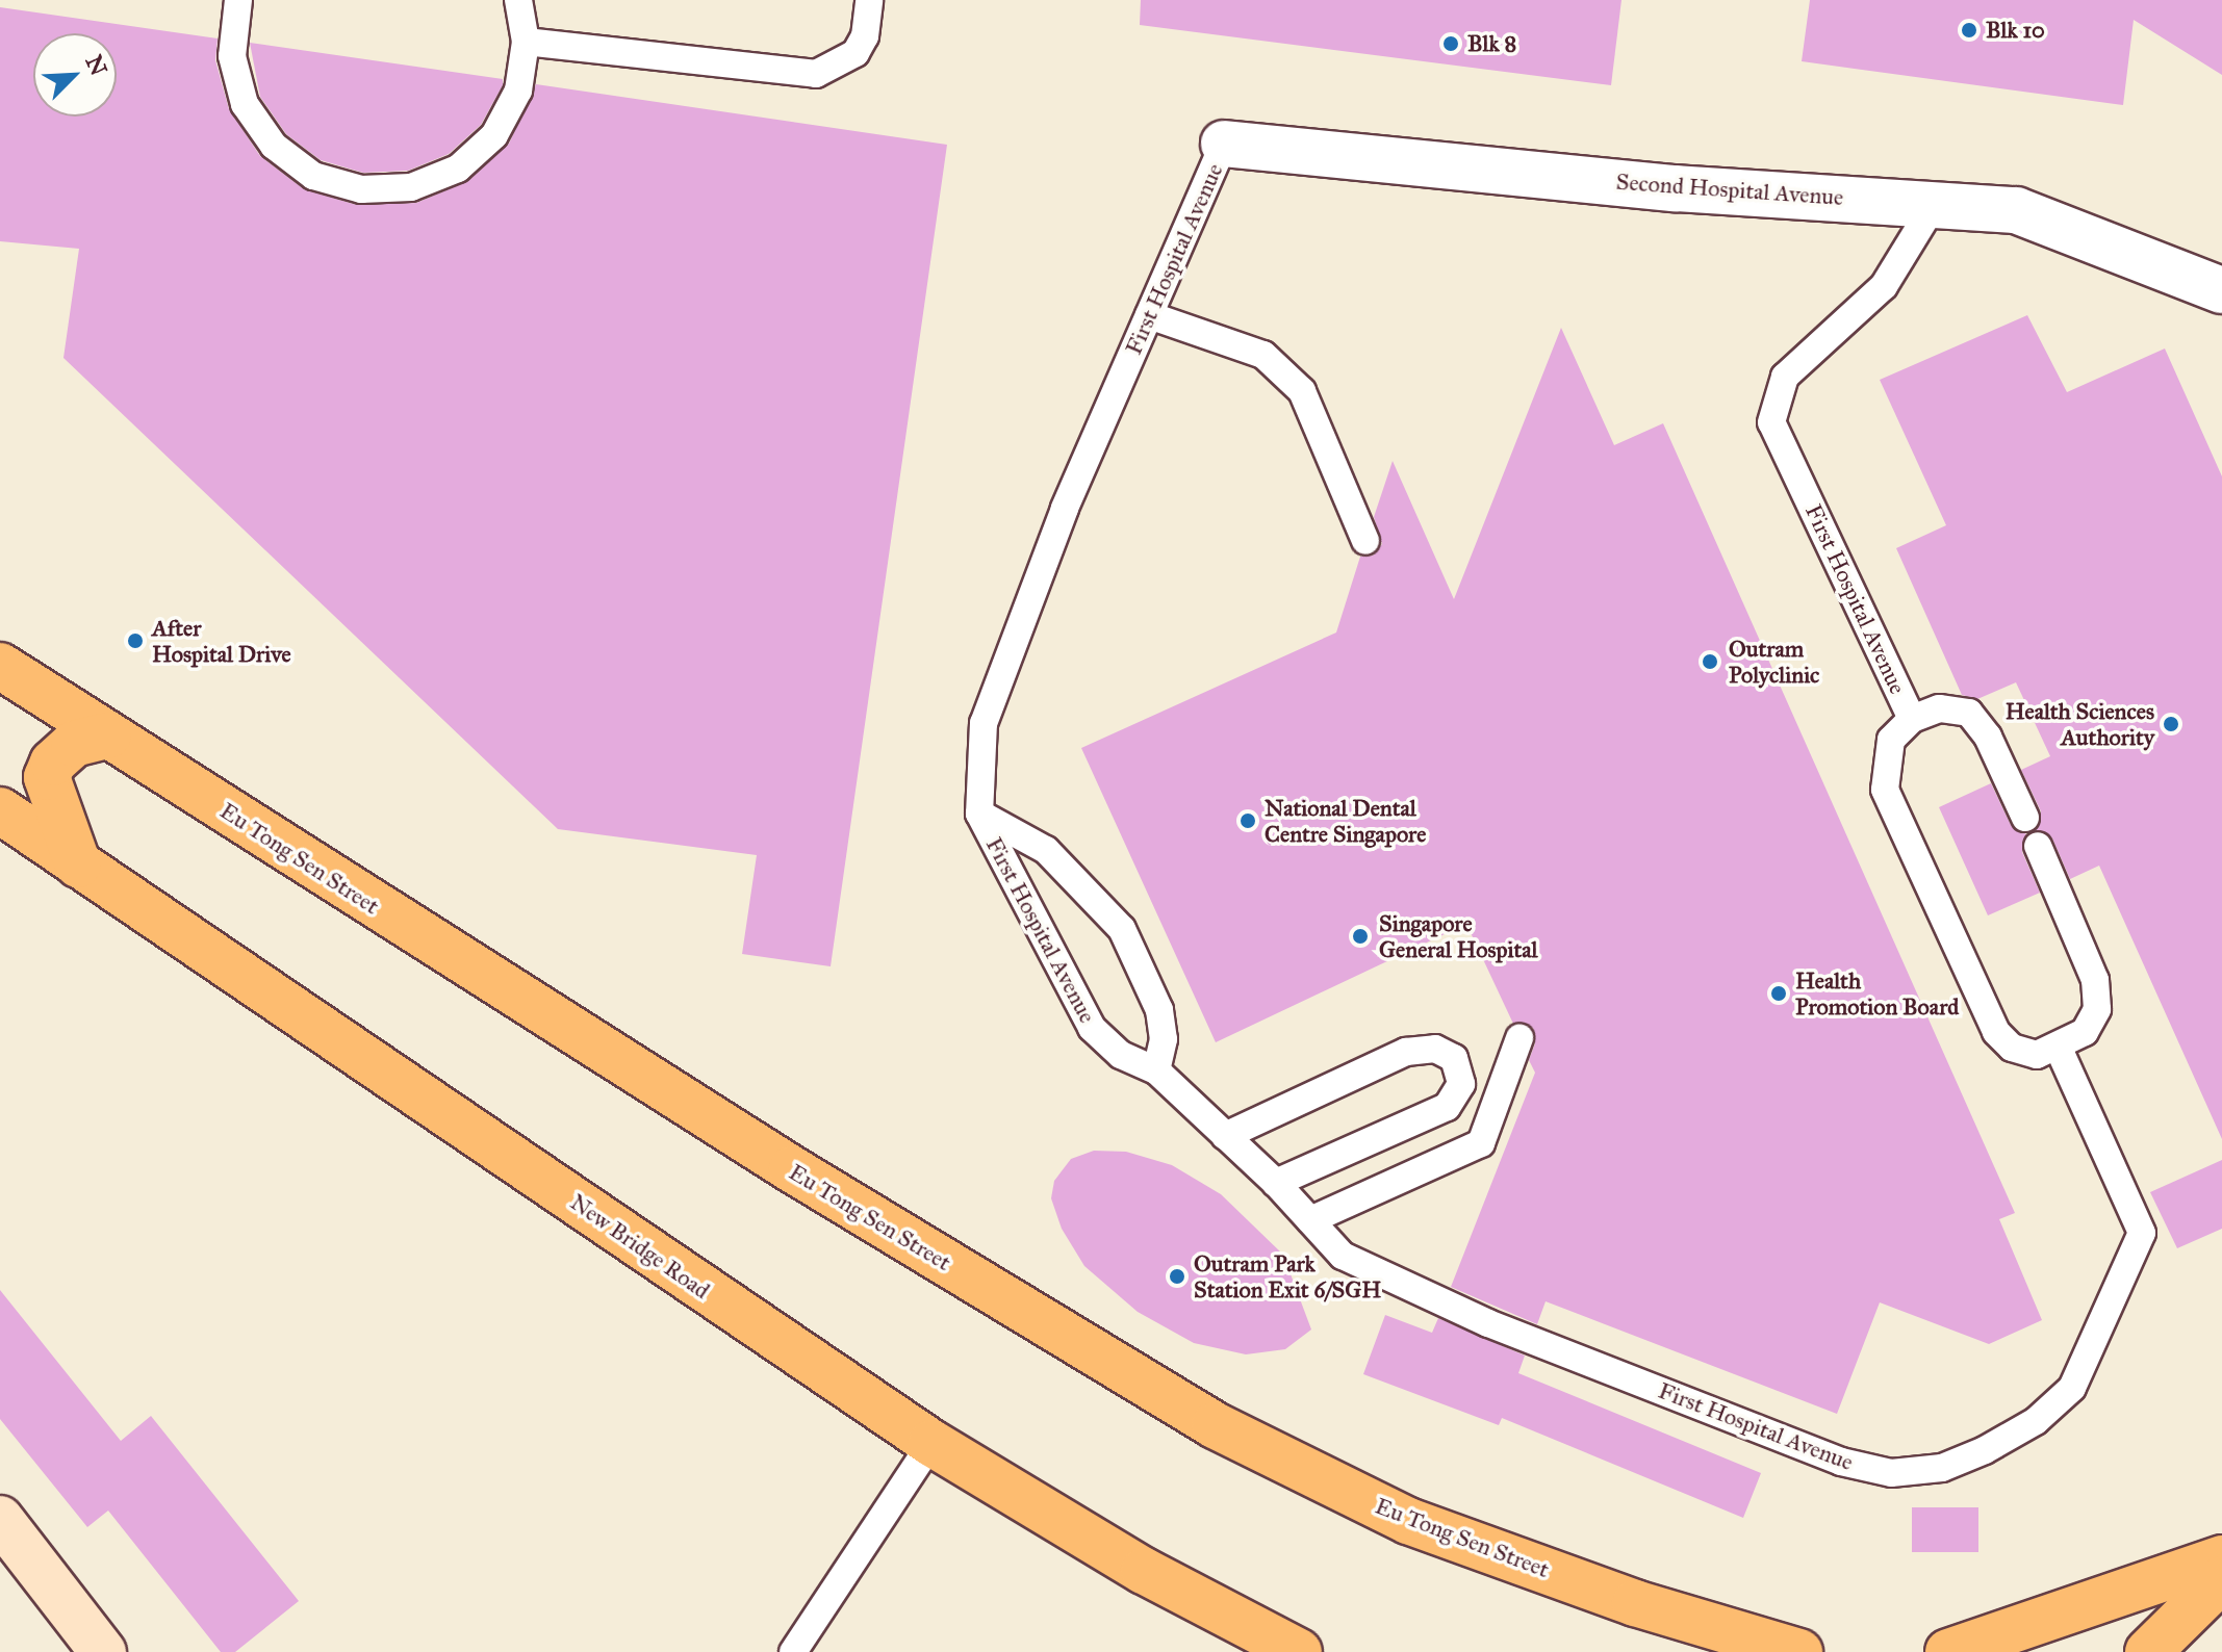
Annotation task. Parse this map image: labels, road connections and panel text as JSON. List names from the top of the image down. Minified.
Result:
{"streets":{"main road":["Eu Tong Sen Street","New Bridge Road"],"street":["Second Hospital Avenue"],"lane":["First Hospital Avenue"]},"crossings":[["Second Hospital Avenue","First Hospital Avenue"]],"places":["Blk 10","Blk 8","After Hospital Drive","Outram Polyclinic","Health Sciences Authority","National Dental Centre Singapore","Singapore General Hospital","Health Promotion Board","Outram Park Station Exit 6/SGH"],"north":"top right"}
